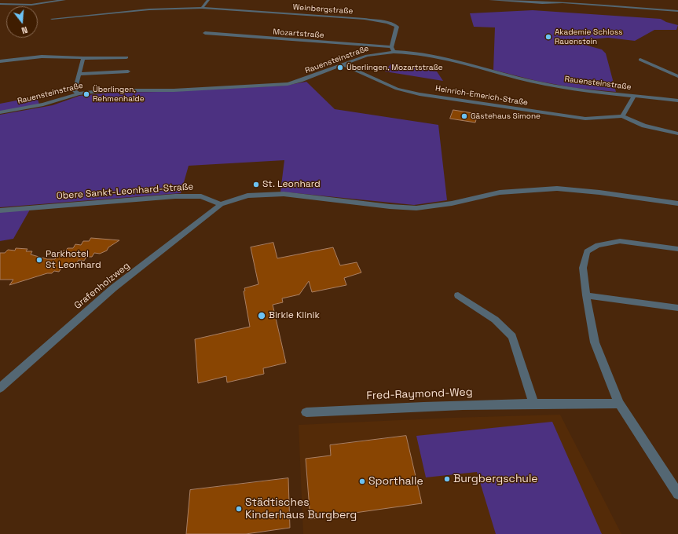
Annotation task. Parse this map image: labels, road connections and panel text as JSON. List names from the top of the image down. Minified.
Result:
{"streets":{"street":["Weinbergstraße","Mozartstraße","Rauensteinstraße","Heinrich-Emerich-Straße","Obere Sankt-Leonhard-Straße","Grafenholzweg","Fred-Raymond-Weg"]},"crossings":[["Weinbergstraße","Mozartstraße"],["Weinbergstraße","Rauensteinstraße"],["Mozartstraße","Rauensteinstraße"],["Rauensteinstraße","Heinrich-Emerich-Straße"],["Obere Sankt-Leonhard-Straße","Grafenholzweg"]],"places":["Akademie Schloss Rauenstein","Überlingen, Mozartstraße","Überlingen, Rehmenhalde","Gästehaus Simone","St. Leonhard","Parkhotel St Leonhard","Birkle Klinik","Burgbergschule","Sporthalle","Städtisches Kinderhaus Burgberg"],"north":"bottom"}
